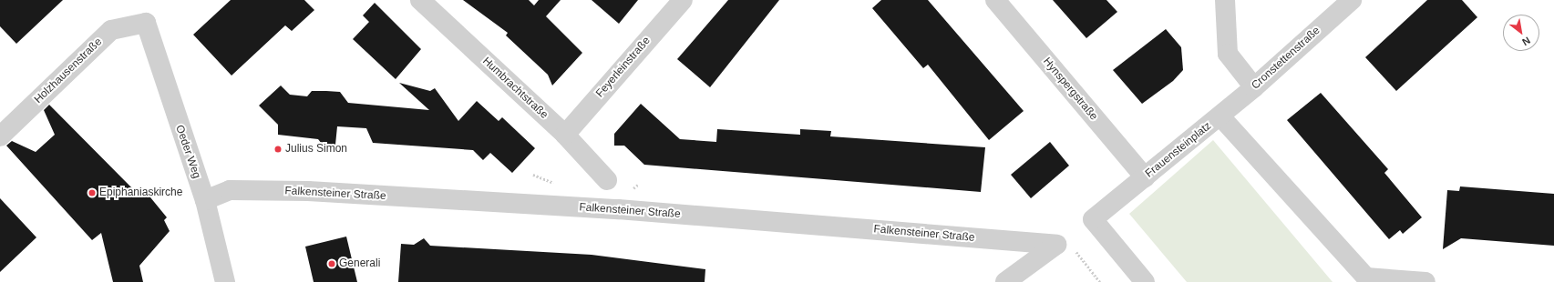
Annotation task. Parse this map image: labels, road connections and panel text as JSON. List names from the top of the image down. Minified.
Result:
{"streets":{"street":["Cronstettenstraße","Feyerleinstraße","Holzhausenstraße","Humbrachtstraße","Hynspergstraße","Frauensteinplatz","Oeder Weg","Falkensteiner Straße"]},"crossings":[["Cronstettenstraße","Frauensteinplatz"],["Feyerleinstraße","Humbrachtstraße"],["Holzhausenstraße","Oeder Weg"],["Hynspergstraße","Frauensteinplatz"],["Oeder Weg","Falkensteiner Straße"]],"places":["Julius Simon","Epiphaniaskirche","Generali"],"north":"bottom right"}
